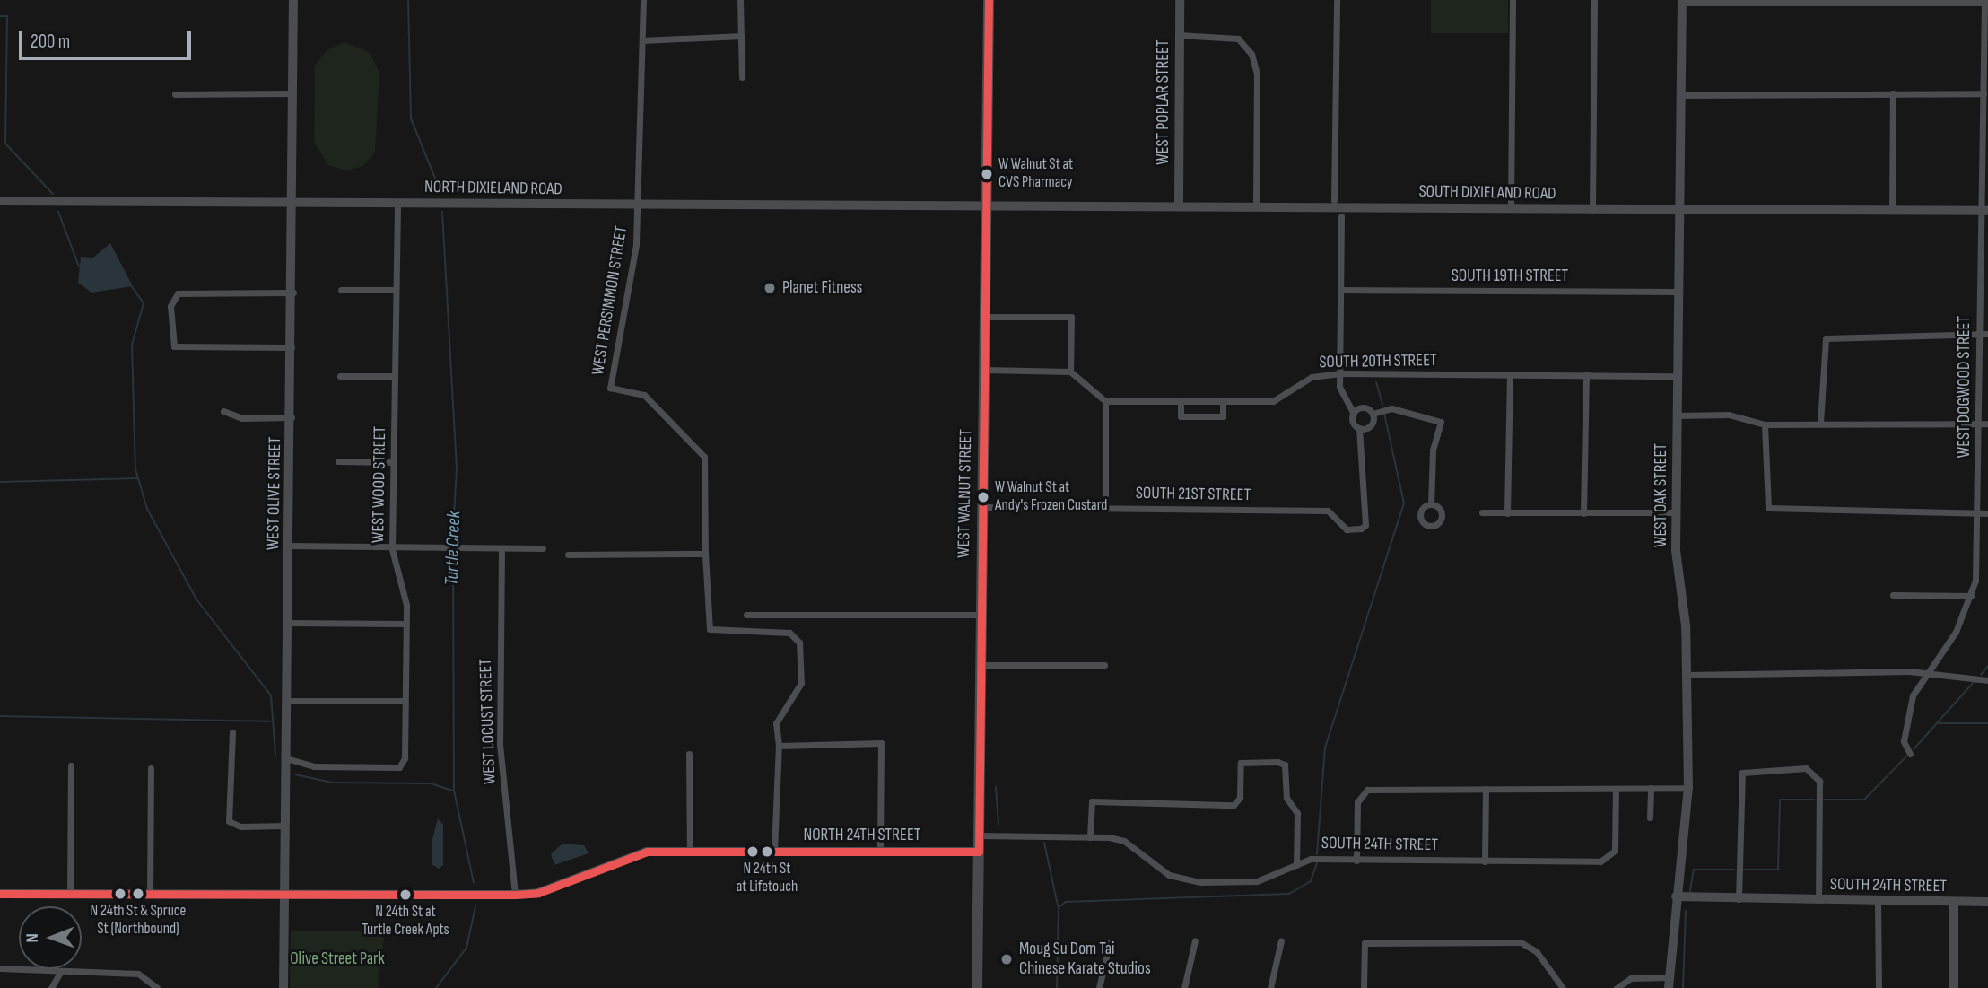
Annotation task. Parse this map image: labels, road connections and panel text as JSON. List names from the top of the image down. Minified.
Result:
{"streets":{"main road":["WEST POPLAR STREET","NORTH DIXIELAND ROAD","SOUTH DIXIELAND ROAD","WEST OLIVE STREET","WEST WALNUT STREET","WEST OAK STREET","NORTH 24TH STREET","SOUTH 24TH STREET"],"street":["SOUTH 19TH STREET","WEST PERSIMMON STREET","SOUTH 20TH STREET","WEST DOGWOOD STREET","WEST WOOD STREET","SOUTH 21ST STREET","WEST LOCUST STREET"]},"crossings":[["WEST POPLAR STREET","SOUTH DIXIELAND ROAD"],["NORTH DIXIELAND ROAD","SOUTH DIXIELAND ROAD"],["NORTH DIXIELAND ROAD","WEST PERSIMMON STREET"],["NORTH DIXIELAND ROAD","WEST WOOD STREET"],["NORTH DIXIELAND ROAD","WEST OLIVE STREET"],["NORTH DIXIELAND ROAD","WEST WALNUT STREET"],["SOUTH DIXIELAND ROAD","WEST DOGWOOD STREET"],["SOUTH DIXIELAND ROAD","WEST WALNUT STREET"],["SOUTH DIXIELAND ROAD","WEST OAK STREET"],["SOUTH 19TH STREET","WEST OAK STREET"],["SOUTH 20TH STREET","WEST OAK STREET"],["WEST WOOD STREET","WEST OLIVE STREET"],["WEST OLIVE STREET","NORTH 24TH STREET"],["WEST WALNUT STREET","SOUTH 21ST STREET"],["WEST WALNUT STREET","NORTH 24TH STREET"],["WEST WALNUT STREET","SOUTH 24TH STREET"],["WEST OAK STREET","SOUTH 24TH STREET"],["WEST LOCUST STREET","NORTH 24TH STREET"]],"water":["Turtle Creek"],"parks":["Olive Street Park"],"places":["W Walnut St at CVS Pharmacy","Planet Fitness","W Walnut St at Andy's Frozen Custard","N 24th St at Lifetouch","N 24th St & Spruce St (Northbound)","N 24th St at Turtle Creek Apts","Moug Su Dom Tai Chinese Karate Studios"],"scale_bar":"200 m","north":"left"}
